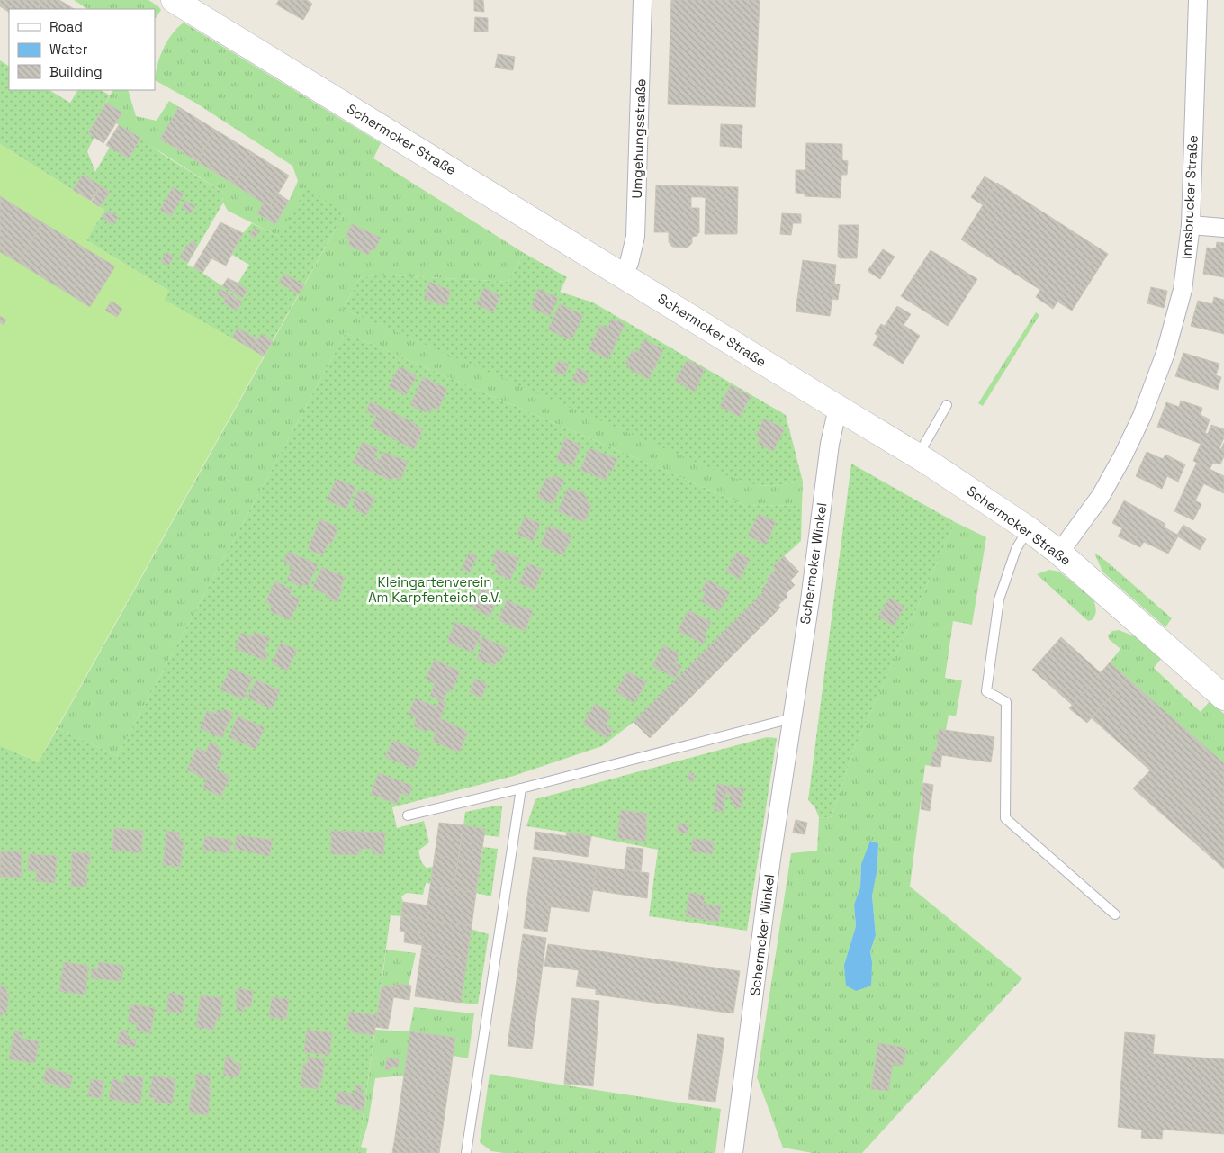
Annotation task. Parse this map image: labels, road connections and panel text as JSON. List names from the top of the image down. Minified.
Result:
{"streets":{"main road":["Schermcker Straße"],"street":["Umgehungsstraße","Innsbrucker Straße","Schermcker Winkel"]},"crossings":[["Umgehungsstraße","Schermcker Straße"],["Schermcker Straße","Innsbrucker Straße"],["Schermcker Straße","Schermcker Winkel"]],"parks":["Kleingartenverein Am Karpfenteich e.V."],"legend":["Road","Water","Building"]}
